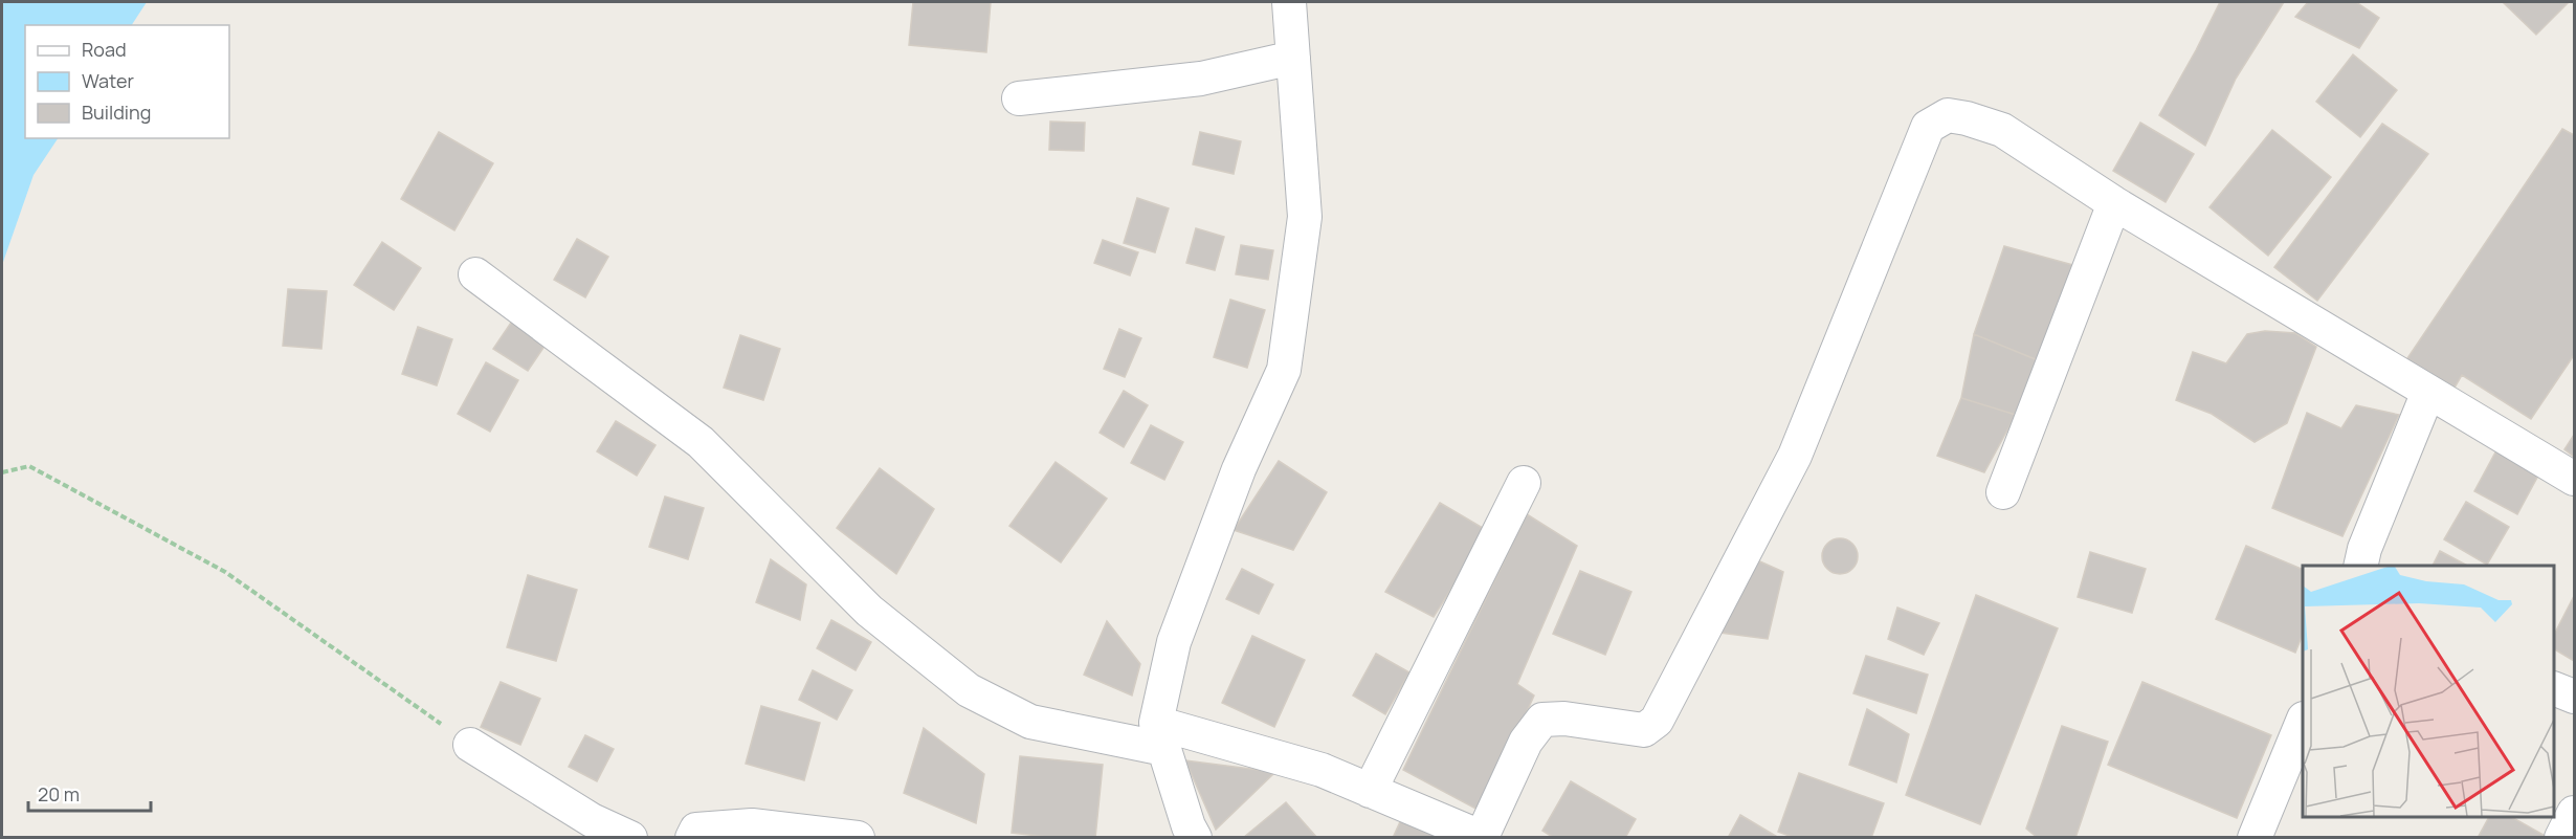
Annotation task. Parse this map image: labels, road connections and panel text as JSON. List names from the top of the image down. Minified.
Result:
{"legend":["Road","Water","Building"],"scale_bar":"20 m"}
